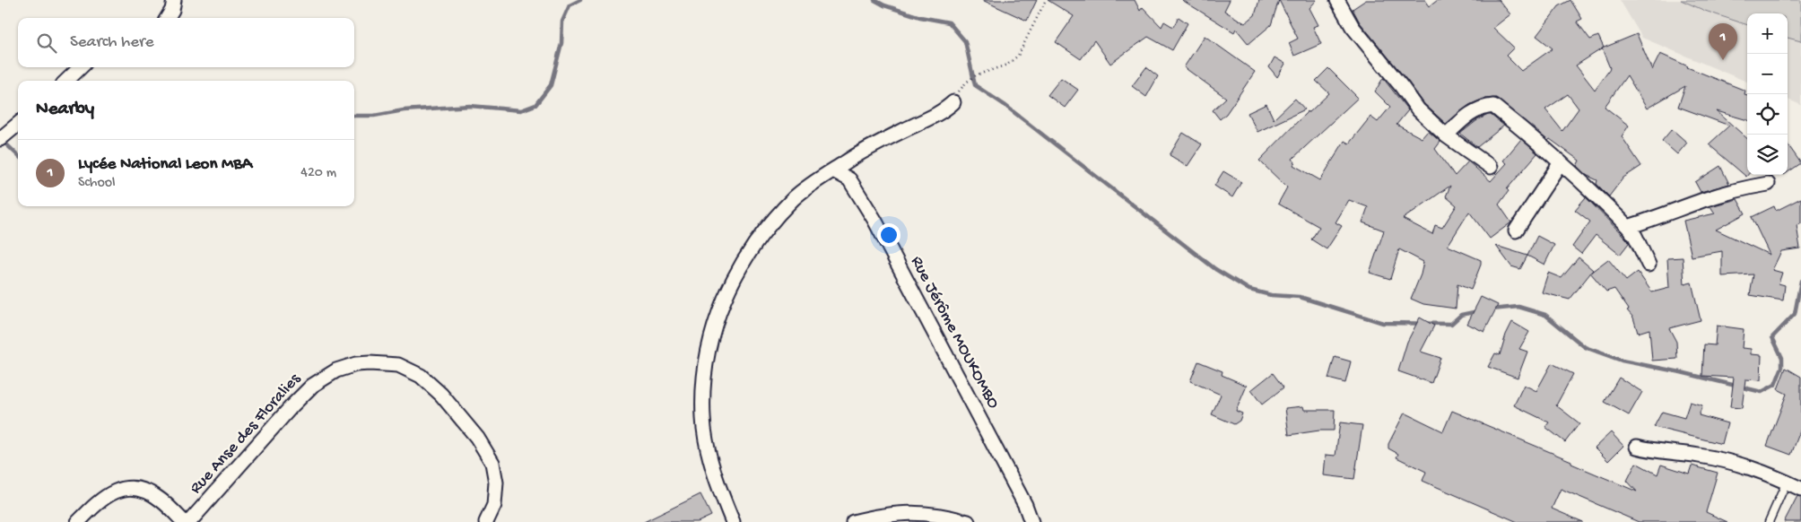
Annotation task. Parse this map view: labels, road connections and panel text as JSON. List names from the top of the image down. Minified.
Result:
{"streets":{"street":["Rue Jérôme MOUKOMBO","Rue Anse des Floralies"]},"page":{"map_buttons":["+","−"],"search":"Search here","pins":"1","heading":"Nearby","list":[{"mark":"1","name":"Lycée National Leon MBA","note":"School","value":"420 m"}]}}
